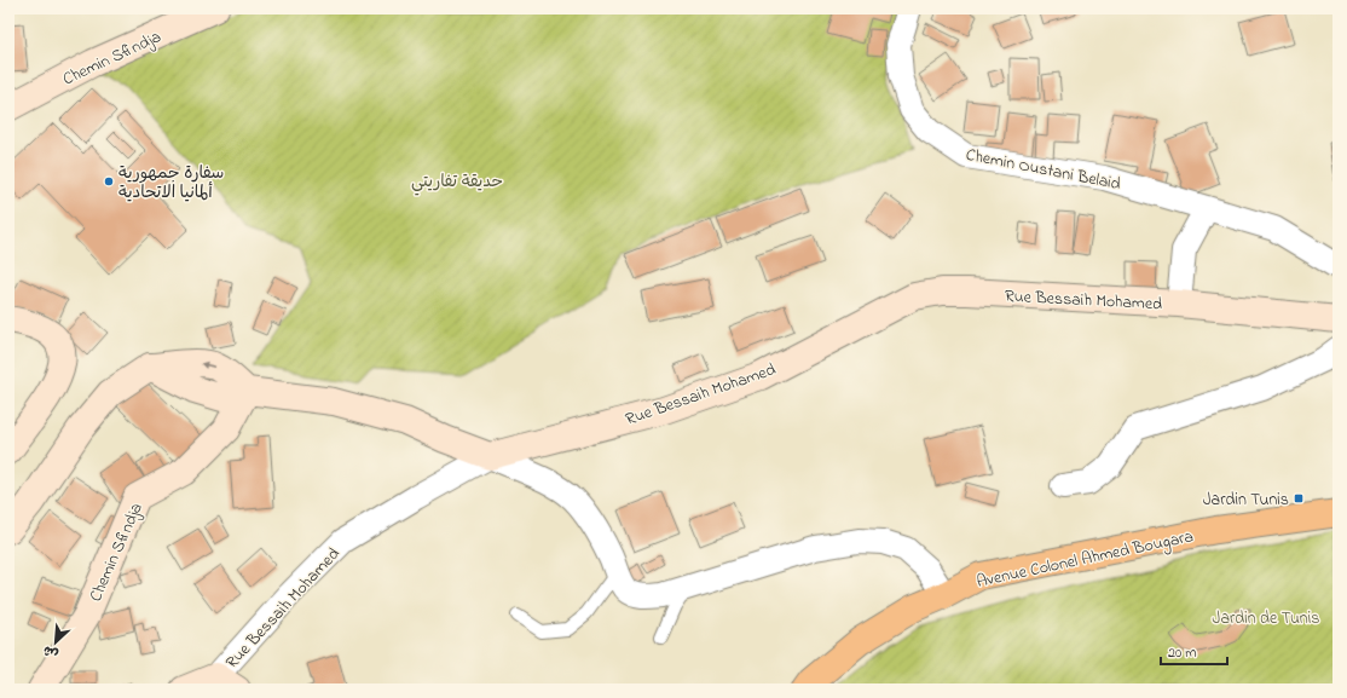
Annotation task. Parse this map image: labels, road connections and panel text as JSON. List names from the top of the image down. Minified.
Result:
{"streets":{"main road":["Avenue Colonel Ahmed Bougara"],"street":["Chemin Sfindja","Chemin Oustani Belaid","Rue Bessaih Mohamed"]},"parks":["حديقة تفاريتي","Jardin de Tunis"],"places":{"other":["سفارة جمهورية ألمانيا الاتحادية"],"transit":["Jardin Tunis"]},"scale_bar":"20 m","north":"bottom left"}
